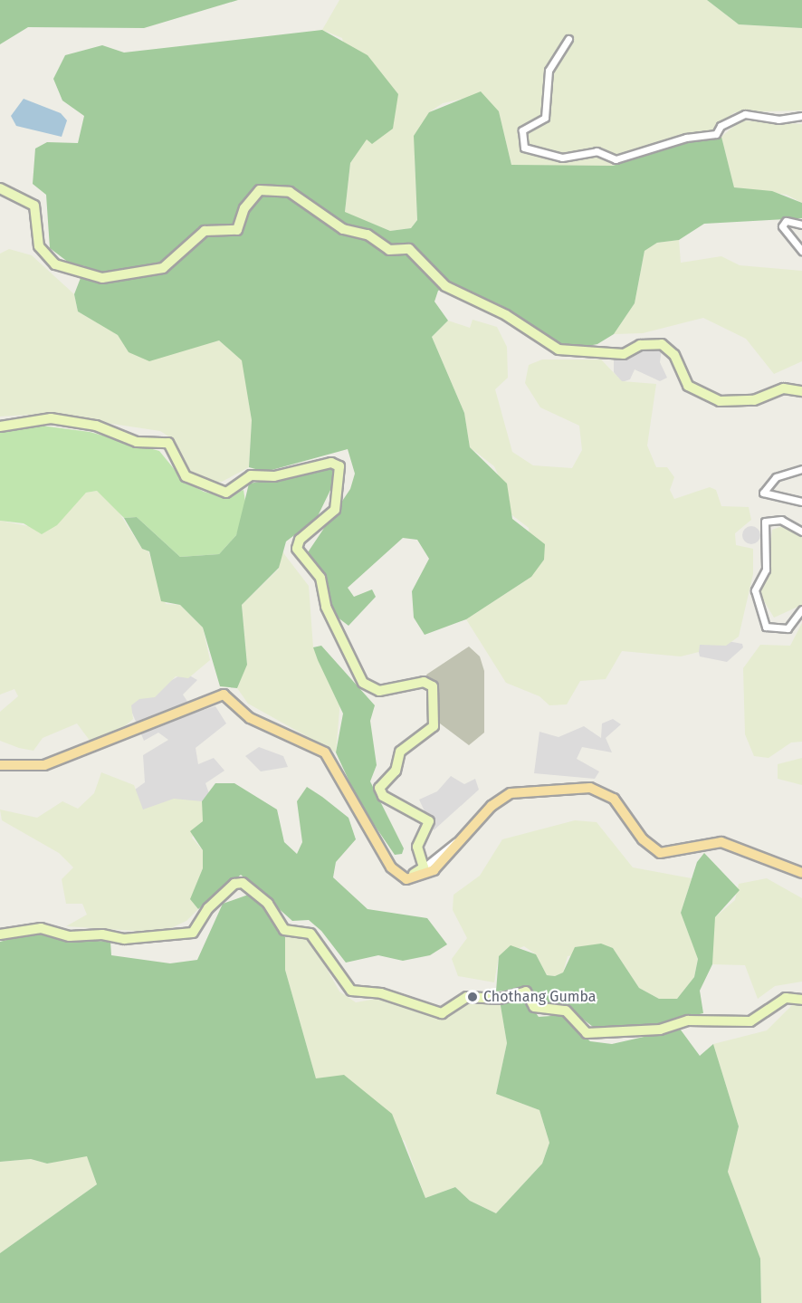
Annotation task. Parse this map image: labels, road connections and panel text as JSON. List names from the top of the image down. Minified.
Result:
{"places":["Chothang Gumba"]}
